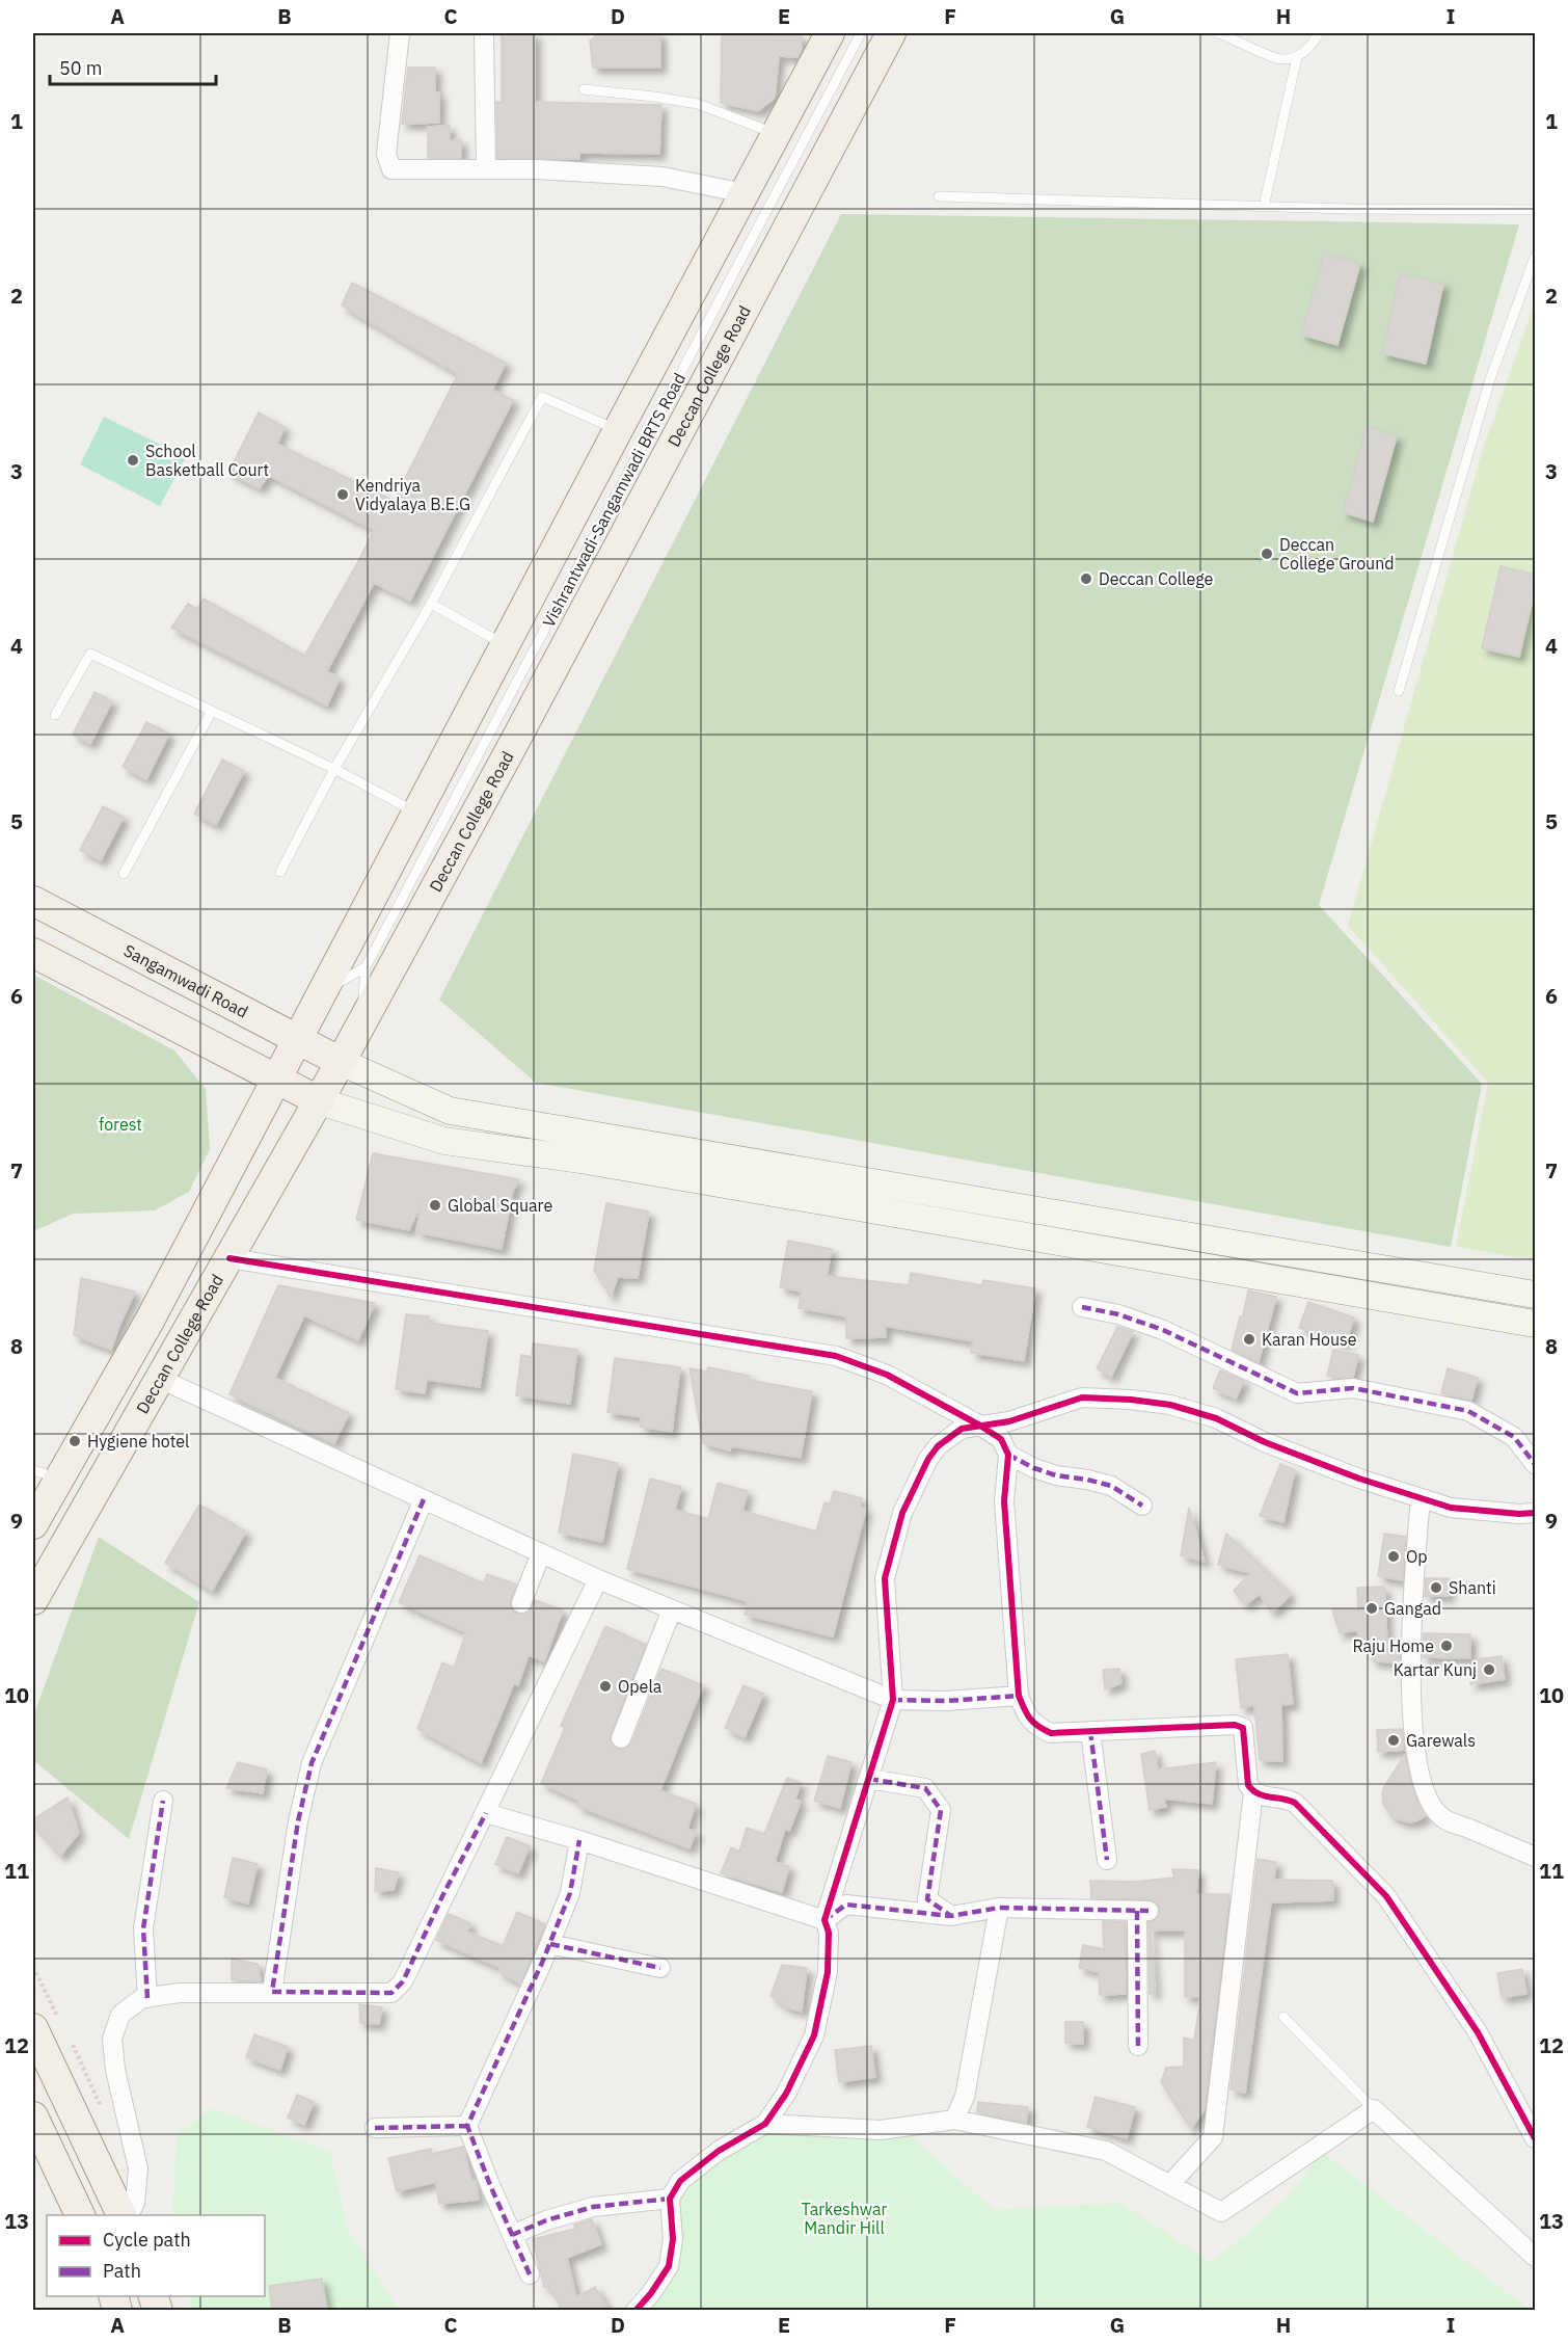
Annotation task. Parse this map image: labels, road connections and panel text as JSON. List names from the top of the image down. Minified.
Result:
{"streets":{"main road":["Deccan College Road","Sangamwadi Road"],"lane":["Vishrantwadi-Sangamwadi BRTS Road"]},"crossings":[["Deccan College Road","Sangamwadi Road"]],"parks":["forest","Tarkeshwar Mandir Hill"],"places":["School Basketball Court","Kendriya Vidyalaya B.E.G","Deccan College Ground","Deccan College","Global Square","Karan House","Hygiene hotel","Op","Shanti","Gangad","Raju Home","Kartar Kunj","Opela","Garewals"],"legend":["Cycle path","Path"],"scale_bar":"50 m","grid":{"columns":["A","B","C","D","E","F","G","H","I"],"rows":["1","2","3","4","5","6","7","8","9","10","11","12","13"]}}
